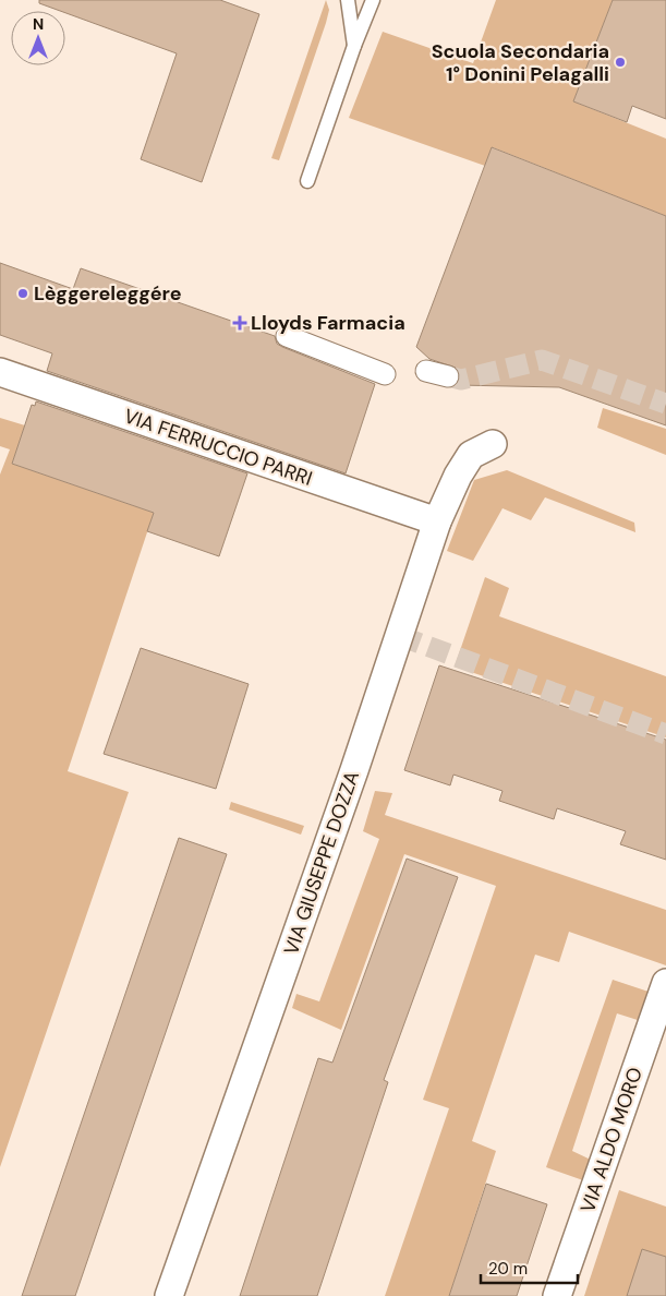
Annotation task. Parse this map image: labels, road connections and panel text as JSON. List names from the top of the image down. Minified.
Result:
{"streets":{"street":["VIA FERRUCCIO PARRI","VIA GIUSEPPE DOZZA","VIA ALDO MORO"]},"crossings":[["VIA FERRUCCIO PARRI","VIA GIUSEPPE DOZZA"]],"places":{"other":["Scuola Secondaria 1° Donini Pelagalli","Lèggereleggére"],"health":["Lloyds Farmacia"]},"scale_bar":"20 m","north":"top"}
